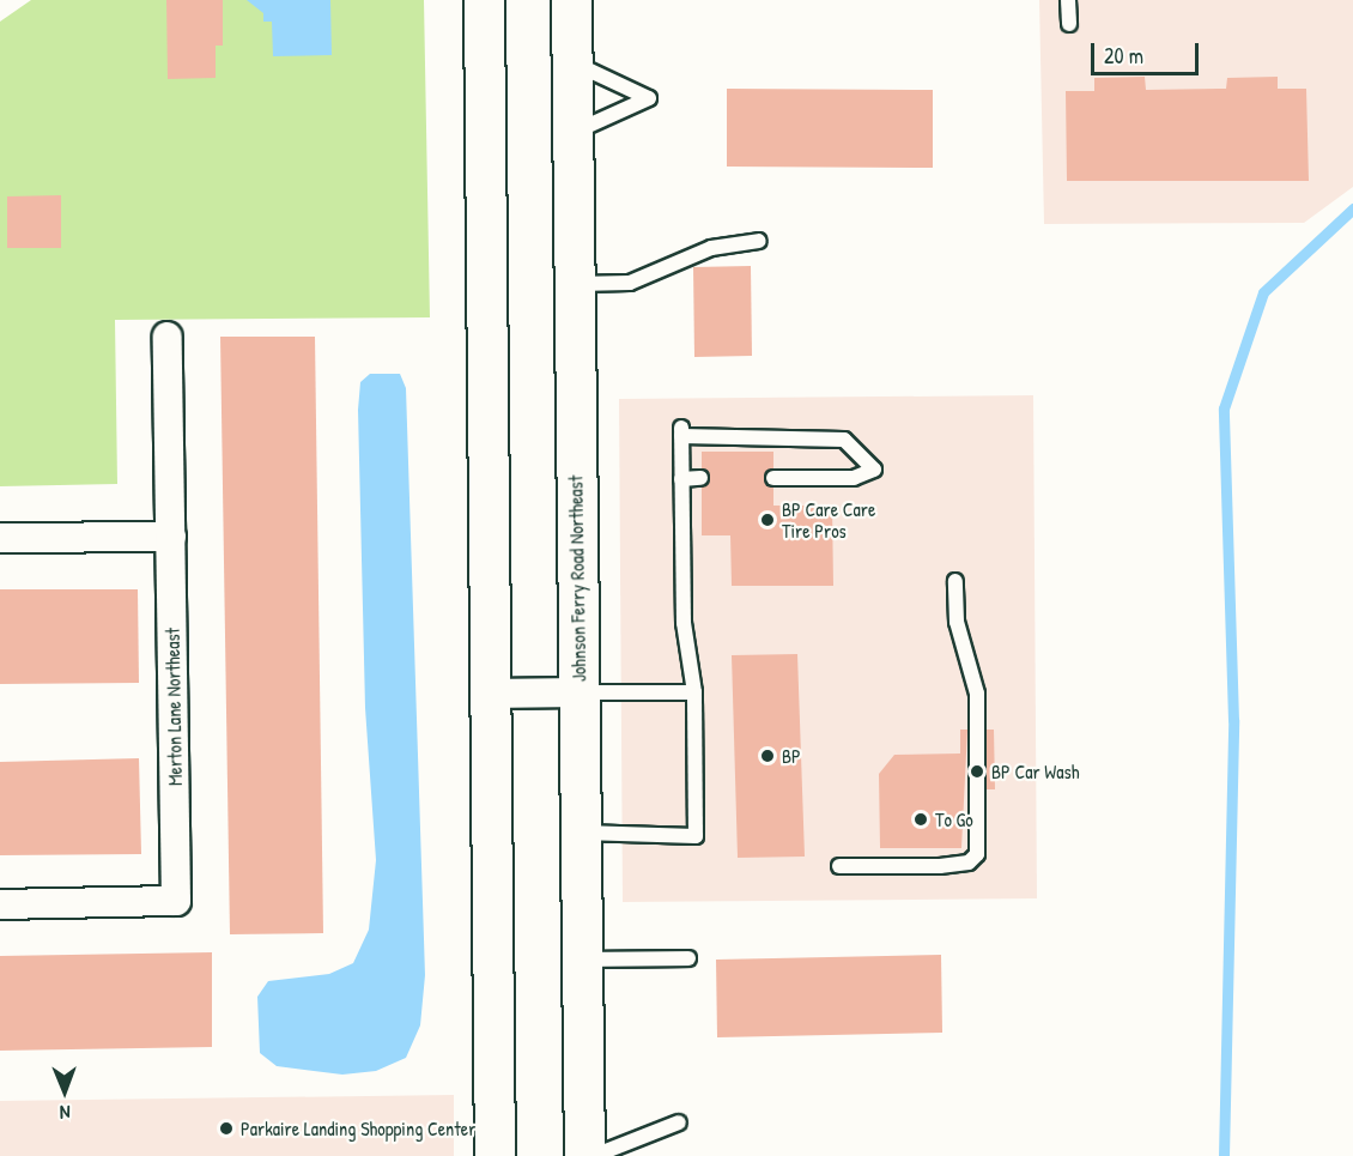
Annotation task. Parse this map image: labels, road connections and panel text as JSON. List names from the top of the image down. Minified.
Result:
{"streets":{"main road":["Johnson Ferry Road Northeast"],"street":["Merton Lane Northeast"]},"places":["BP Care Care Tire Pros","BP","BP Car Wash","To Go","Parkaire Landing Shopping Center"],"scale_bar":"20 m","north":"bottom"}
